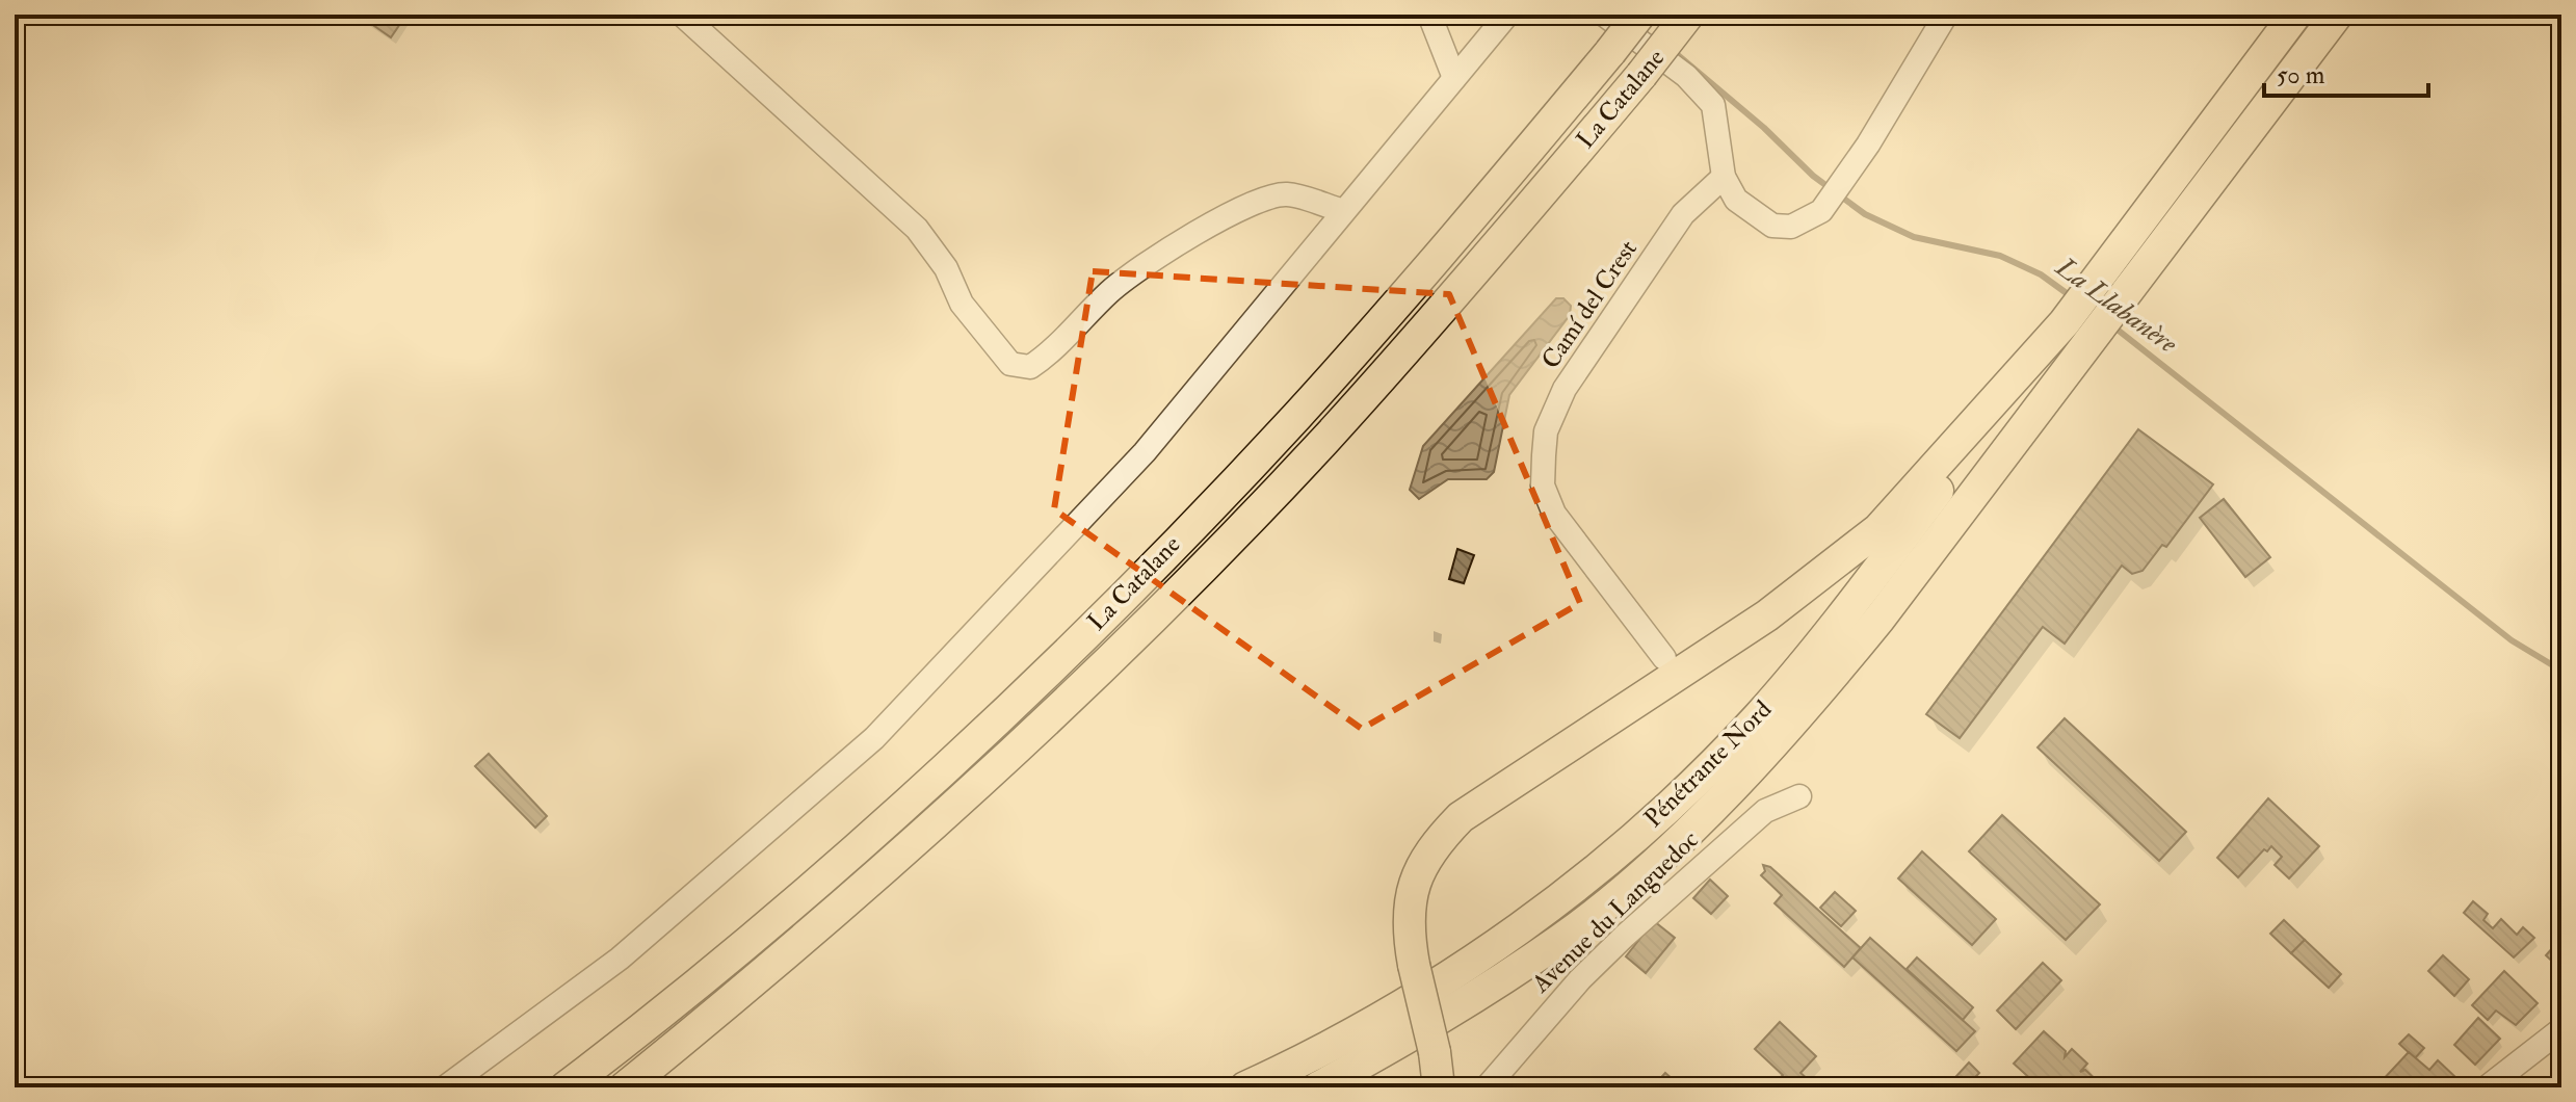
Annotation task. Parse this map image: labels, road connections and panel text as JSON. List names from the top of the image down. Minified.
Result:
{"streets":{"highway":["La Catalane","Pénétrante Nord"],"street":["Camí del Crest","Avenue du Languedoc"]},"water":["La Llabanère"],"scale_bar":"50 m"}
